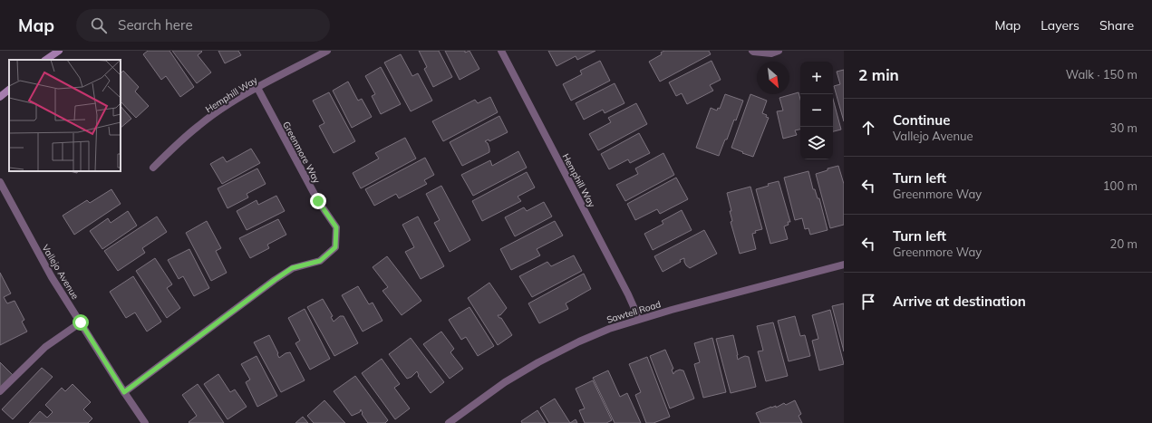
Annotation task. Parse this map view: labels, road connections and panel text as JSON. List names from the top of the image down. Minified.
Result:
{"streets":{"street":["Hemphill Way","Greenmore Way","Vallejo Avenue","Sawtell Road"]},"crossings":[["Hemphill Way","Greenmore Way"],["Hemphill Way","Sawtell Road"],["Greenmore Way","Vallejo Avenue"]],"north":"bottom right","page":{"header":"Map","search":"Search here","nav":["Map","Layers","Share"],"heading":["2 min","Walk · 150 m"],"map_buttons":["+","−"],"list":[["Continue","Vallejo Avenue","30 m"],["Turn left","Greenmore Way","100 m"],["Turn left","Greenmore Way","20 m"],"Arrive at destination"]}}
